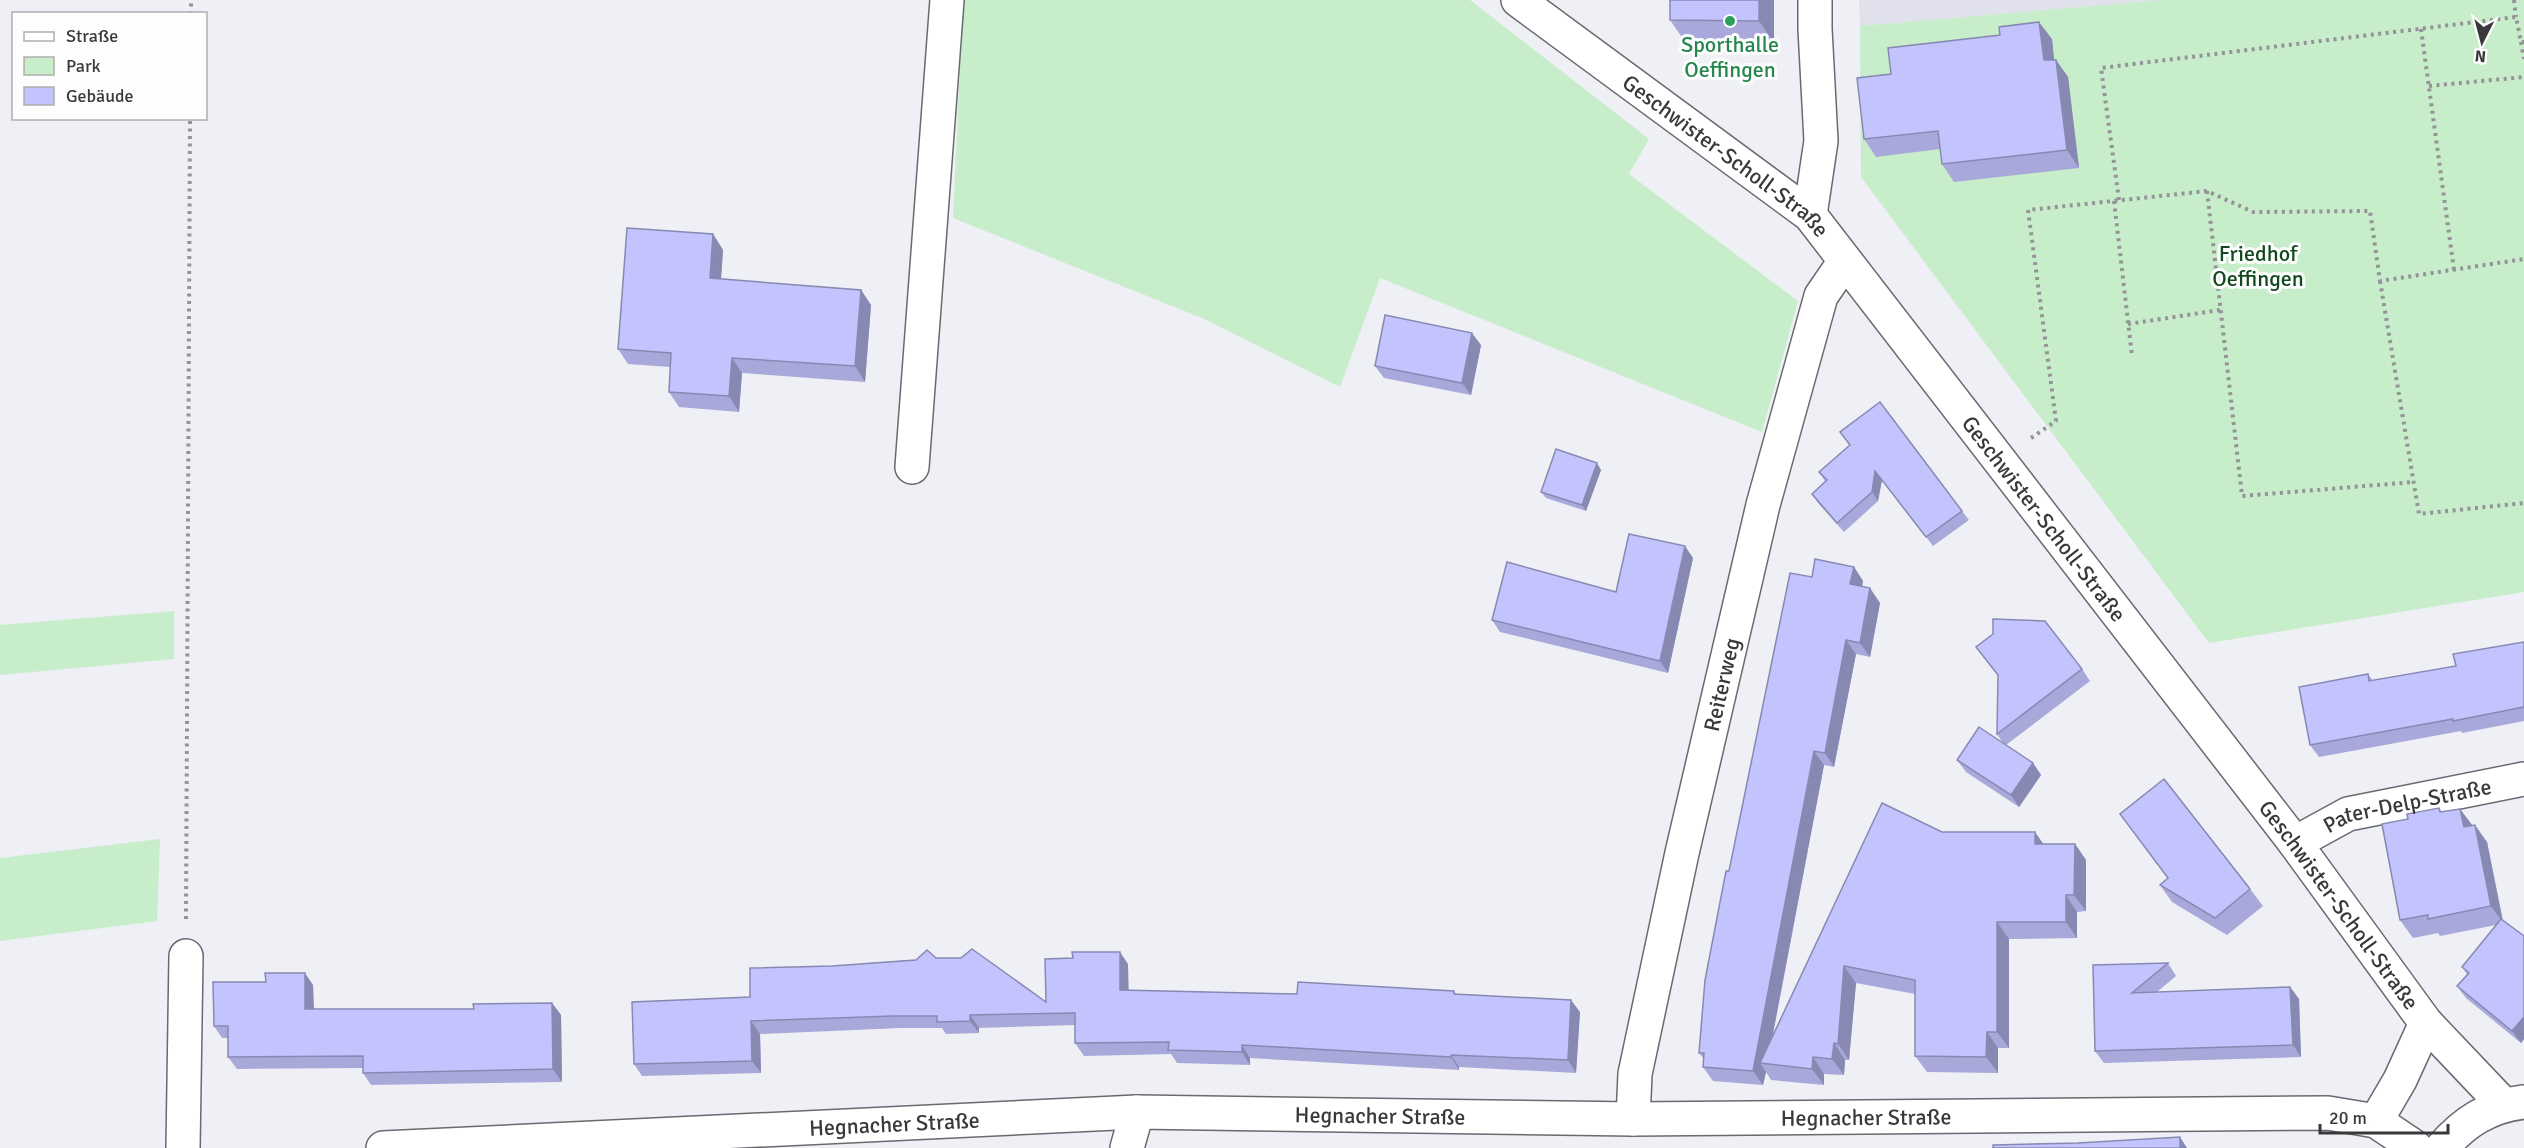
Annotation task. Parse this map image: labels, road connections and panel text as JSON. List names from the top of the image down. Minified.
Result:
{"streets":{"street":["Geschwister-Scholl-Straße","Reiterweg","Pater-Delp-Straße","Hegnacher Straße"]},"crossings":[["Geschwister-Scholl-Straße","Reiterweg"],["Geschwister-Scholl-Straße","Pater-Delp-Straße"],["Reiterweg","Hegnacher Straße"]],"parks":["Friedhof Oeffingen"],"places":["Sporthalle Oeffingen"],"legend":["Straße","Park","Gebäude"],"scale_bar":"20 m","north":"bottom"}
